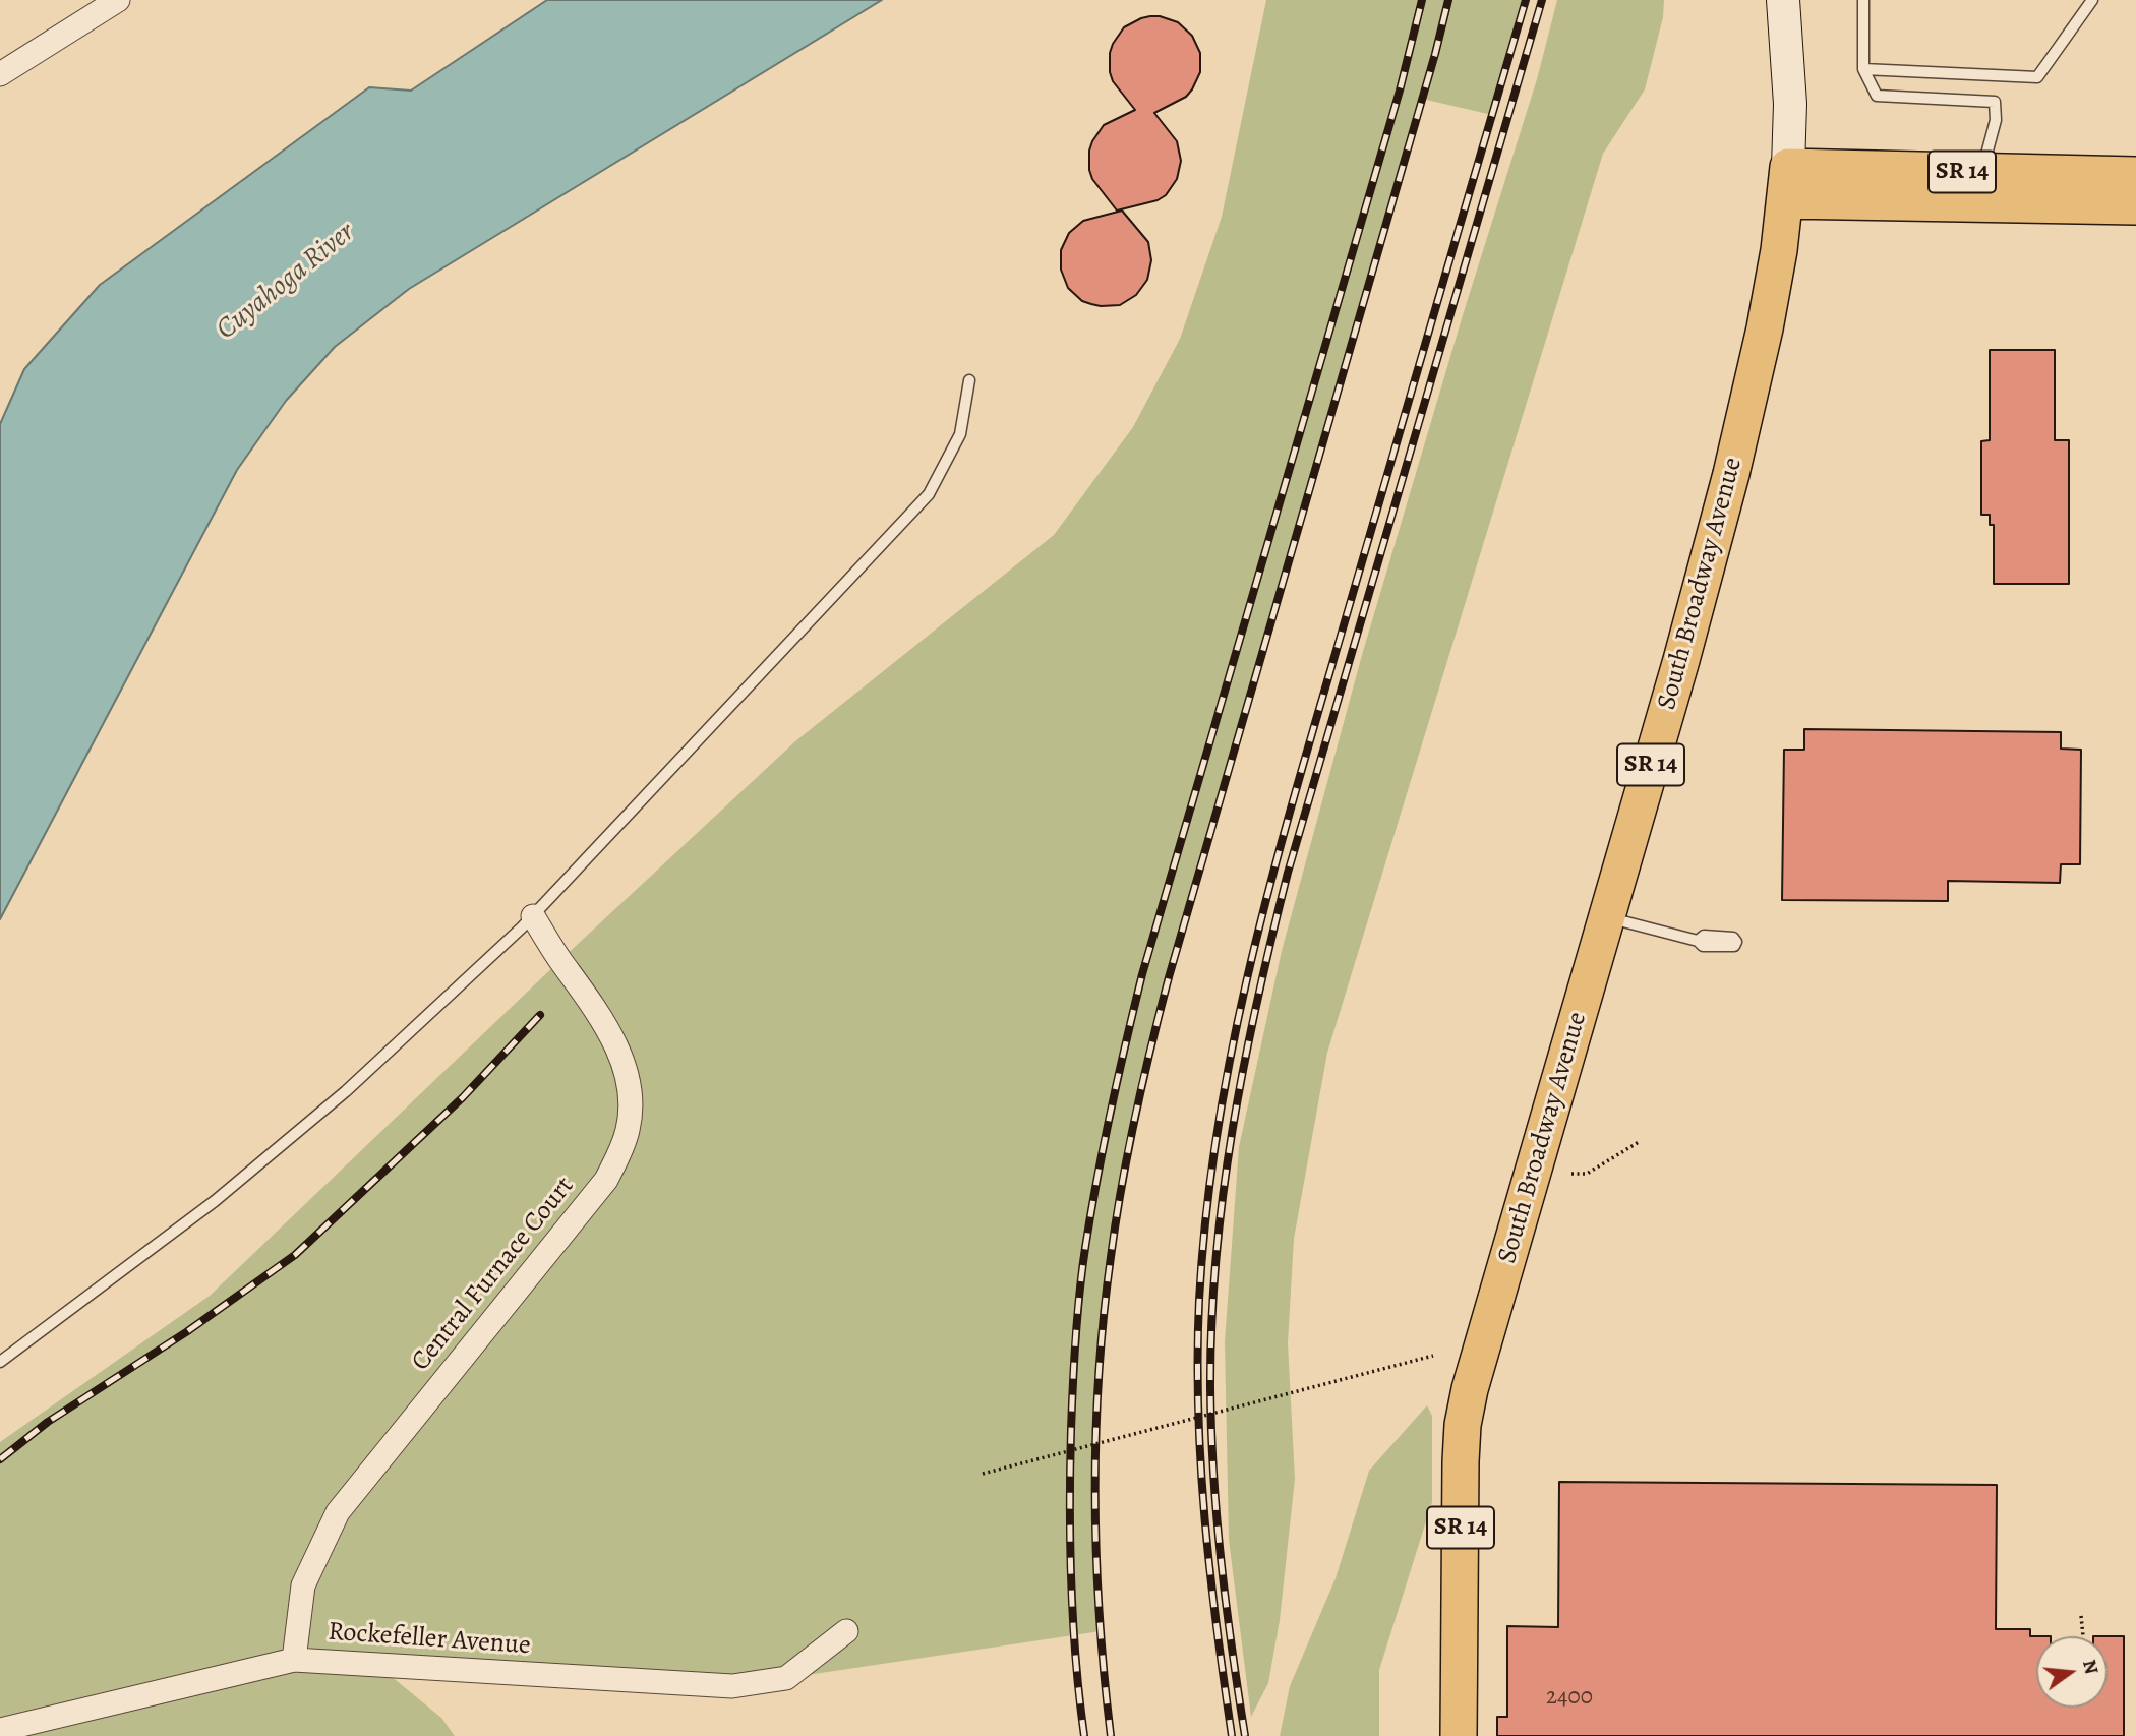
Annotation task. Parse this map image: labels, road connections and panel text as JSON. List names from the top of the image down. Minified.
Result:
{"streets":{"main road":["SR 14","South Broadway Avenue"],"street":["Central Furnace Court","Rockefeller Avenue"]},"crossings":[["SR 14","South Broadway Avenue"],["Central Furnace Court","Rockefeller Avenue"]],"water":["Cuyahoga River"],"house_numbers":["2400"],"north":"right"}
